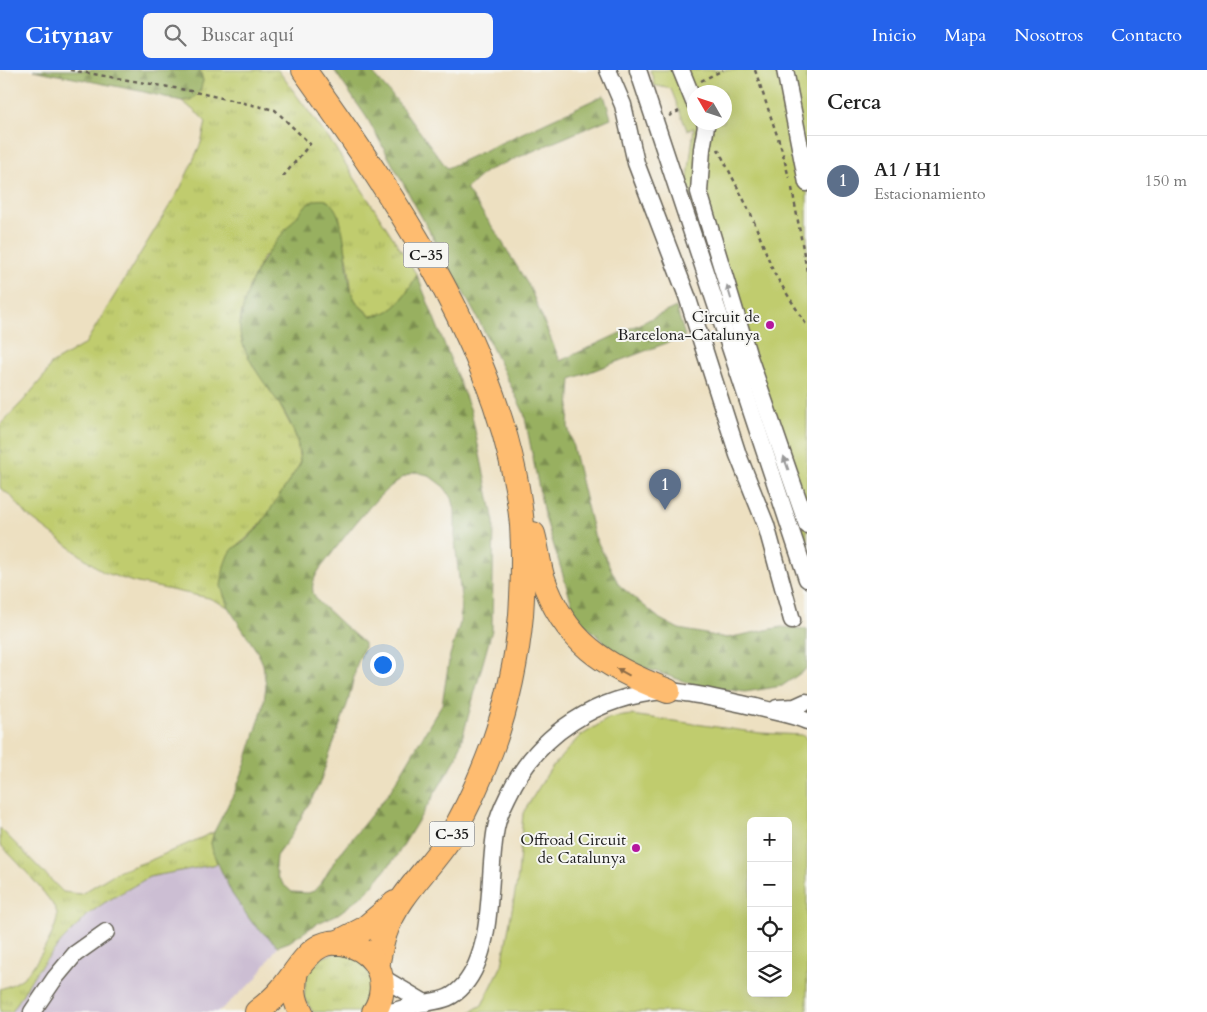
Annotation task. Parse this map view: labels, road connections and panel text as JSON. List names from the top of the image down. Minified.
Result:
{"streets":{"highway":["C-35"]},"places":["Circuit de Barcelona-Catalunya","Offroad Circuit de Catalunya"],"north":"top left","page":{"header":"Citynav","search":"Buscar aquí","nav":["Inicio","Mapa","Nosotros","Contacto"],"heading":"Cerca","list":[{"mark":"1","name":"A1 / H1","note":"Estacionamiento","value":"150 m"}],"pins":"1","map_buttons":["+","−"]}}
